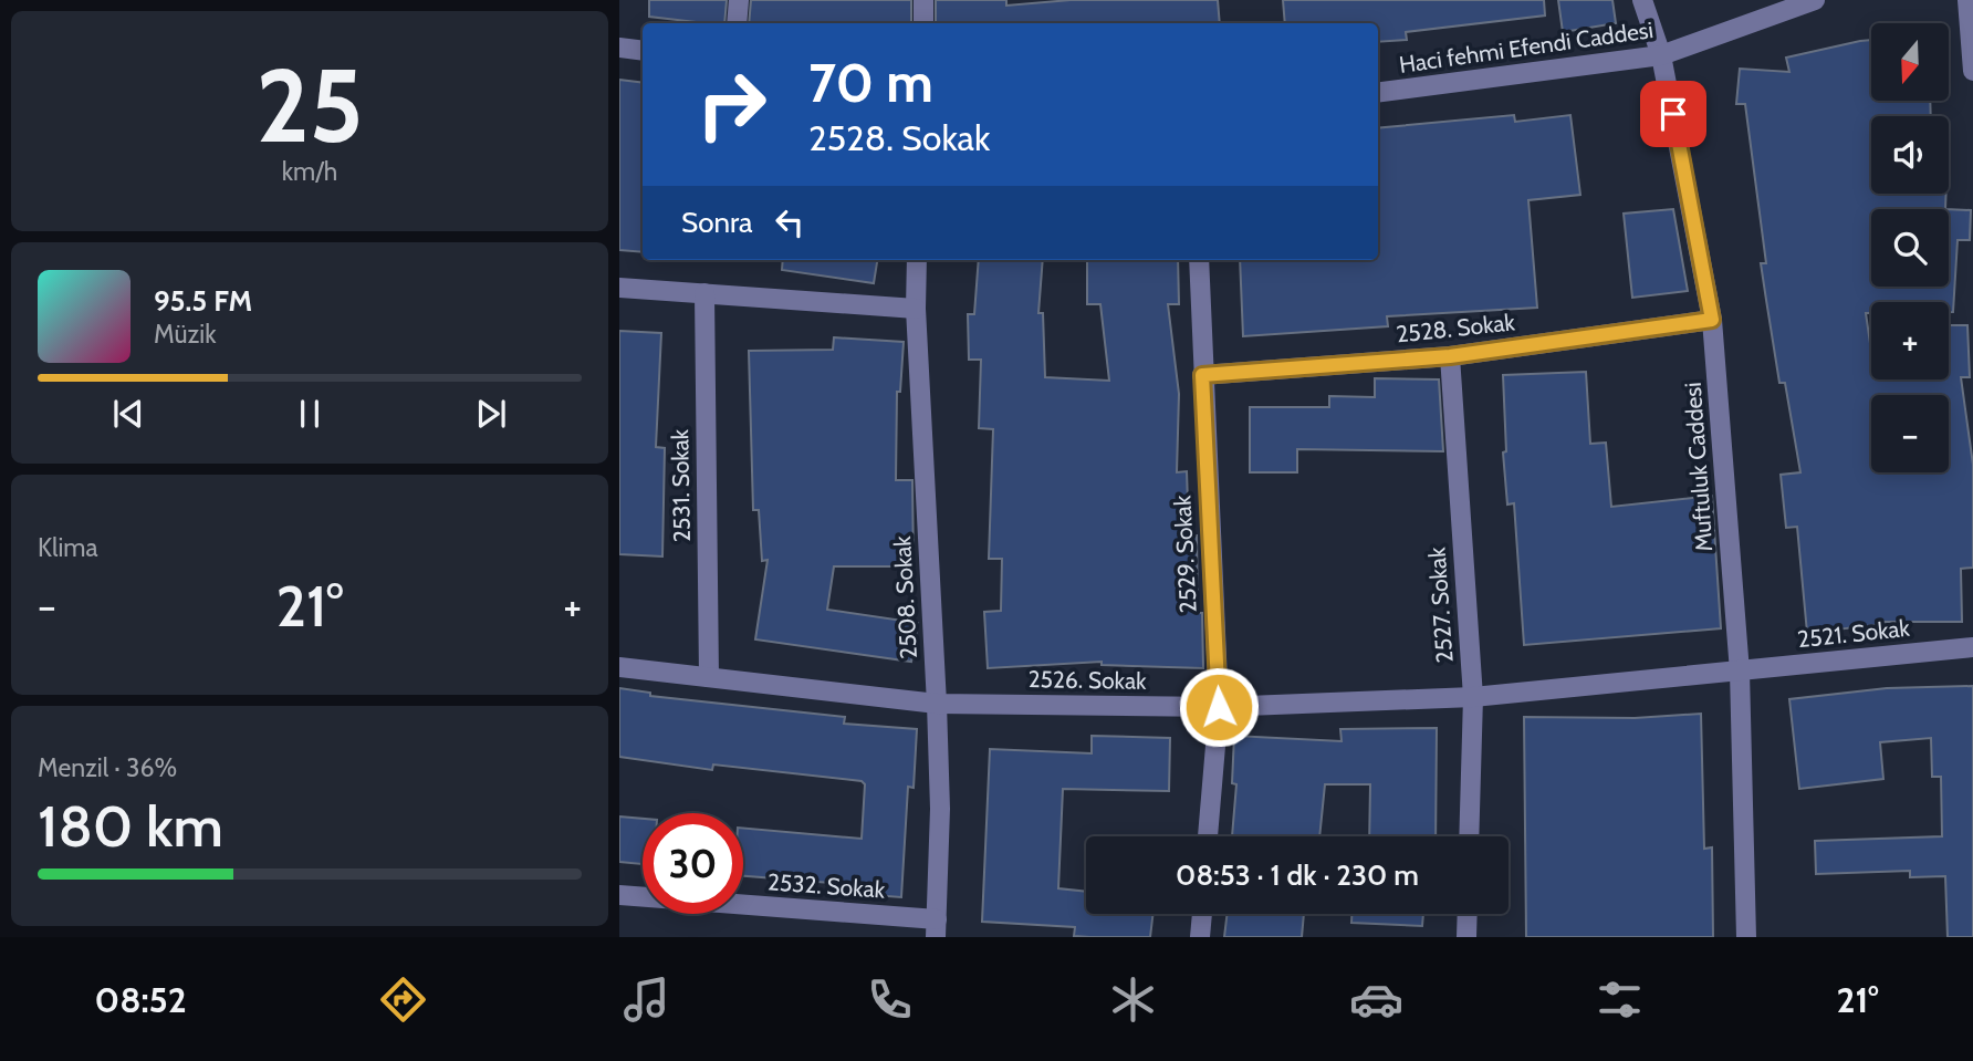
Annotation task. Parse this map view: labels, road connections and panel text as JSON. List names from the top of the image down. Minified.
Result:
{"streets":{"street":["Haci fehmi Efendi Caddesi","2528. Sokak","Muftuluk Caddesi","2531. Sokak","2529. Sokak","2508. Sokak","2527. Sokak","2521. Sokak","2526. Sokak","2532. Sokak"]},"crossings":[["Haci fehmi Efendi Caddesi","Muftuluk Caddesi"],["2528. Sokak","Muftuluk Caddesi"],["2528. Sokak","2529. Sokak"],["2528. Sokak","2527. Sokak"],["Muftuluk Caddesi","2521. Sokak"],["Muftuluk Caddesi","2526. Sokak"],["2531. Sokak","2526. Sokak"],["2529. Sokak","2526. Sokak"],["2508. Sokak","2526. Sokak"],["2508. Sokak","2532. Sokak"],["2527. Sokak","2526. Sokak"],["2521. Sokak","2526. Sokak"]],"north":"bottom","page":{"tile":[["25","km/h"],"Klima",["Menzil · 36%","180 km"]],"map_buttons":["+","−"],"turn":["70 m","2528. Sokak"],"then":"Sonra","song":["95.5 FM","Müzik"],"heat":["−","21°","+"],"limit":"30","trip":"08:53 · 1 dk · 230 m","tabs":["08:52","21°"]}}
